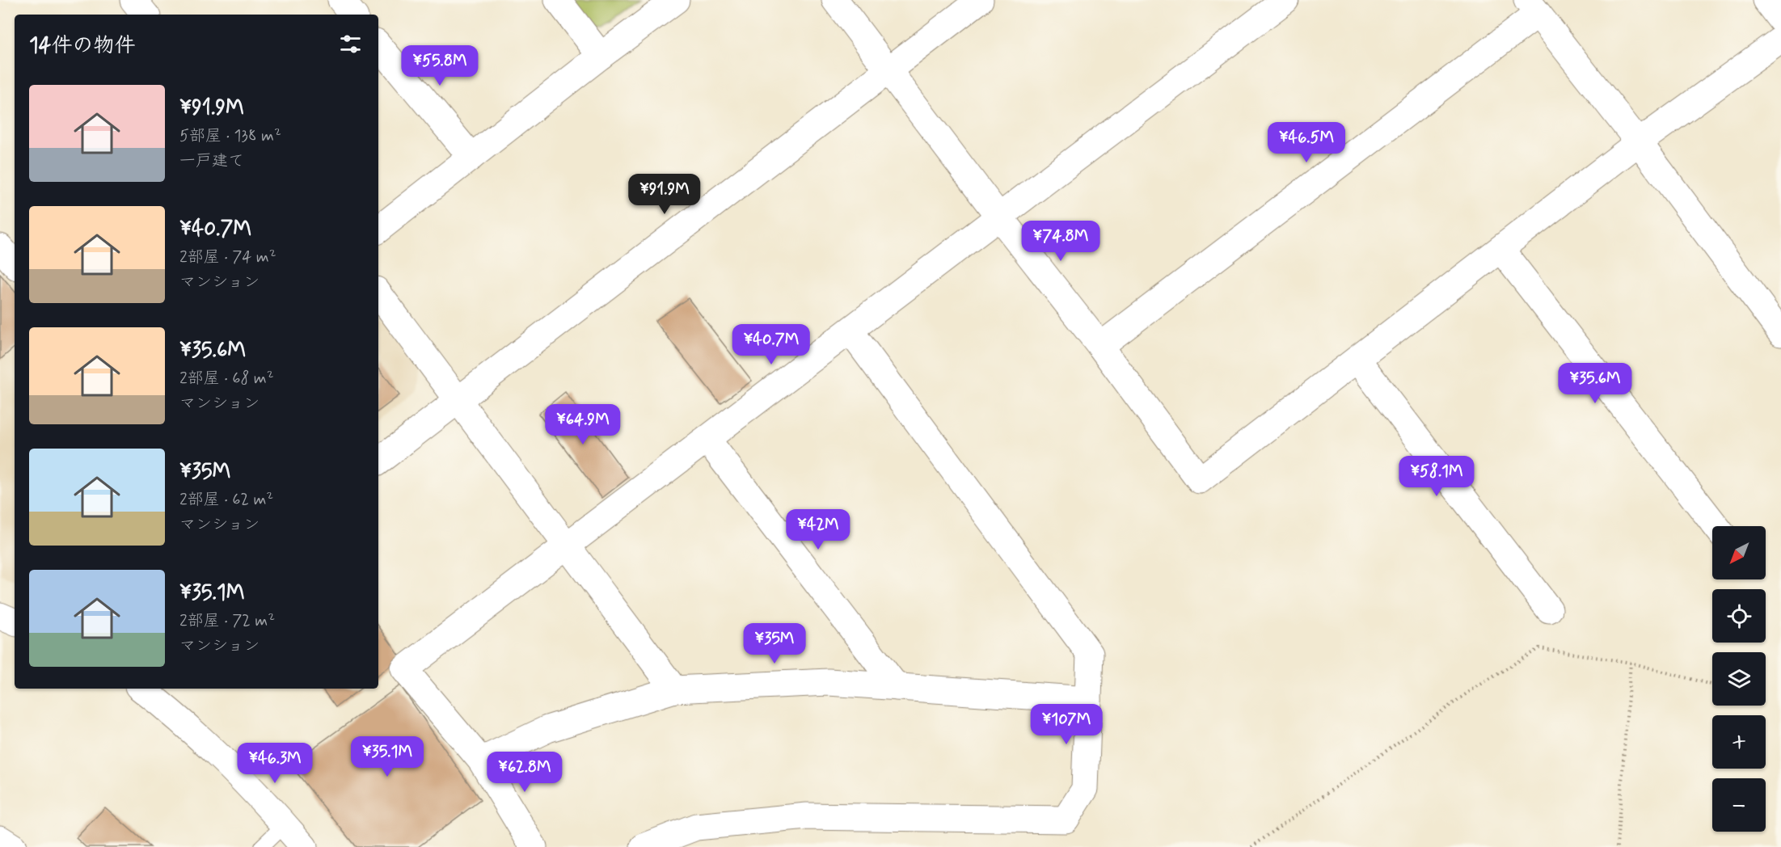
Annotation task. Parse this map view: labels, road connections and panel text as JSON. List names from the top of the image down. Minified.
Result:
{"north":"bottom left","page":{"heading":"14件の物件","price":["¥55.8M","¥46.5M","¥91.9M","¥74.8M","¥40.7M","¥35.6M","¥64.9M","¥58.1M","¥42M","¥35M","¥107M","¥35.1M","¥46.3M","¥62.8M"],"list":[{"name":"¥91.9M","note":"5部屋 · 138 m² · 一戸建て"},{"name":"¥40.7M","note":"2部屋 · 74 m² · マンション"},{"name":"¥35.6M","note":"2部屋 · 68 m² · マンション"},{"name":"¥35M","note":"2部屋 · 62 m² · マンション"},{"name":"¥35.1M","note":"2部屋 · 72 m² · マンション"}],"map_buttons":["+","−"]}}
